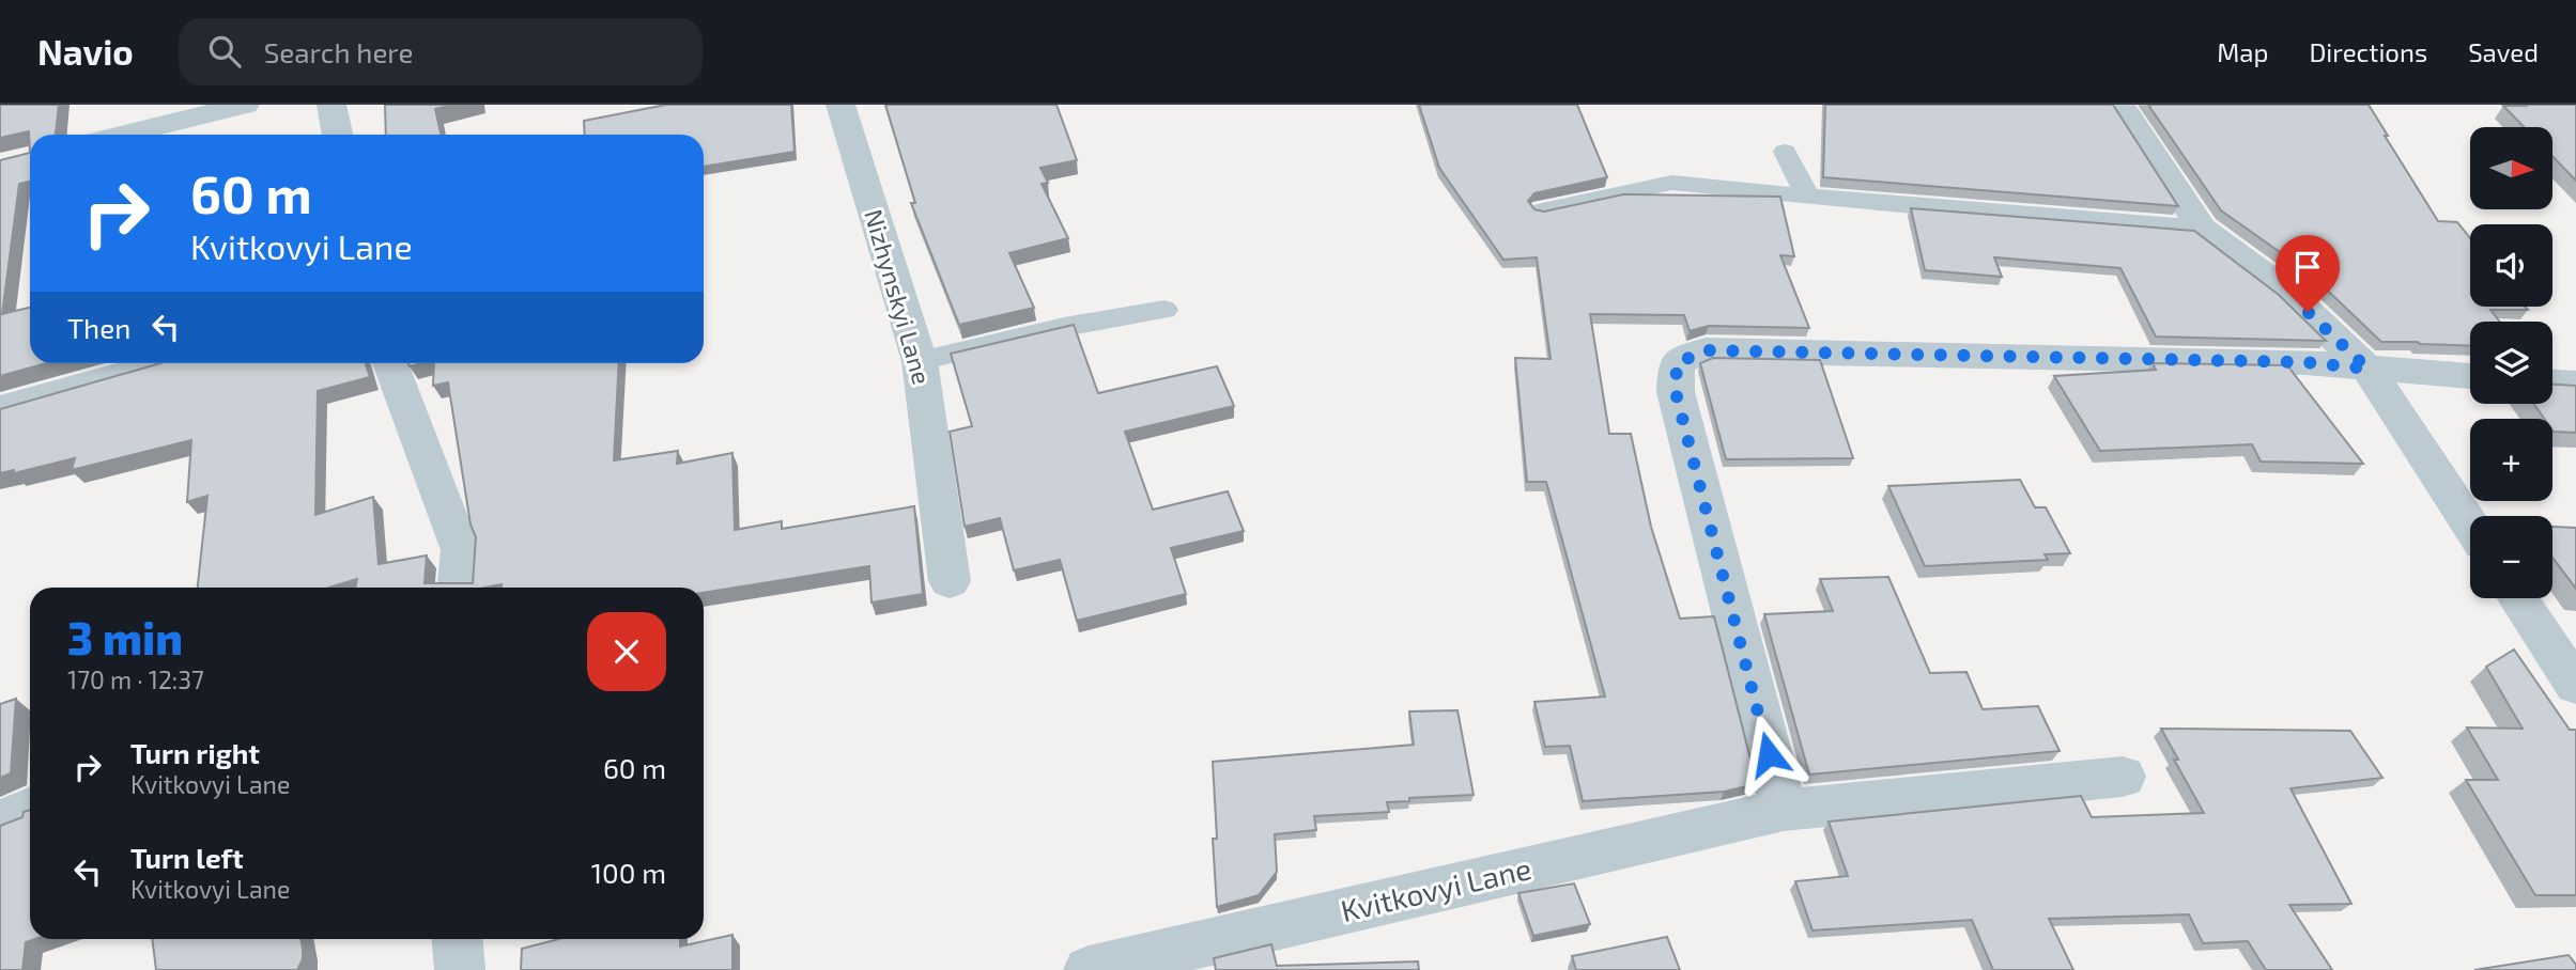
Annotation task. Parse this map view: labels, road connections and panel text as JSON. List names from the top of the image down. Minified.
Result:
{"streets":{"street":["Nizhynskyi Lane","Kvitkovyi Lane"]},"north":"right","page":{"header":"Navio","search":"Search here","nav":["Map","Directions","Saved"],"map_buttons":["+","−"],"turn":["60 m","Kvitkovyi Lane"],"then":"Then","heading":["3 min","170 m · 12:37"],"list":[{"name":"Turn right","note":"Kvitkovyi Lane","value":"60 m"},{"name":"Turn left","note":"Kvitkovyi Lane","value":"100 m"}]}}
